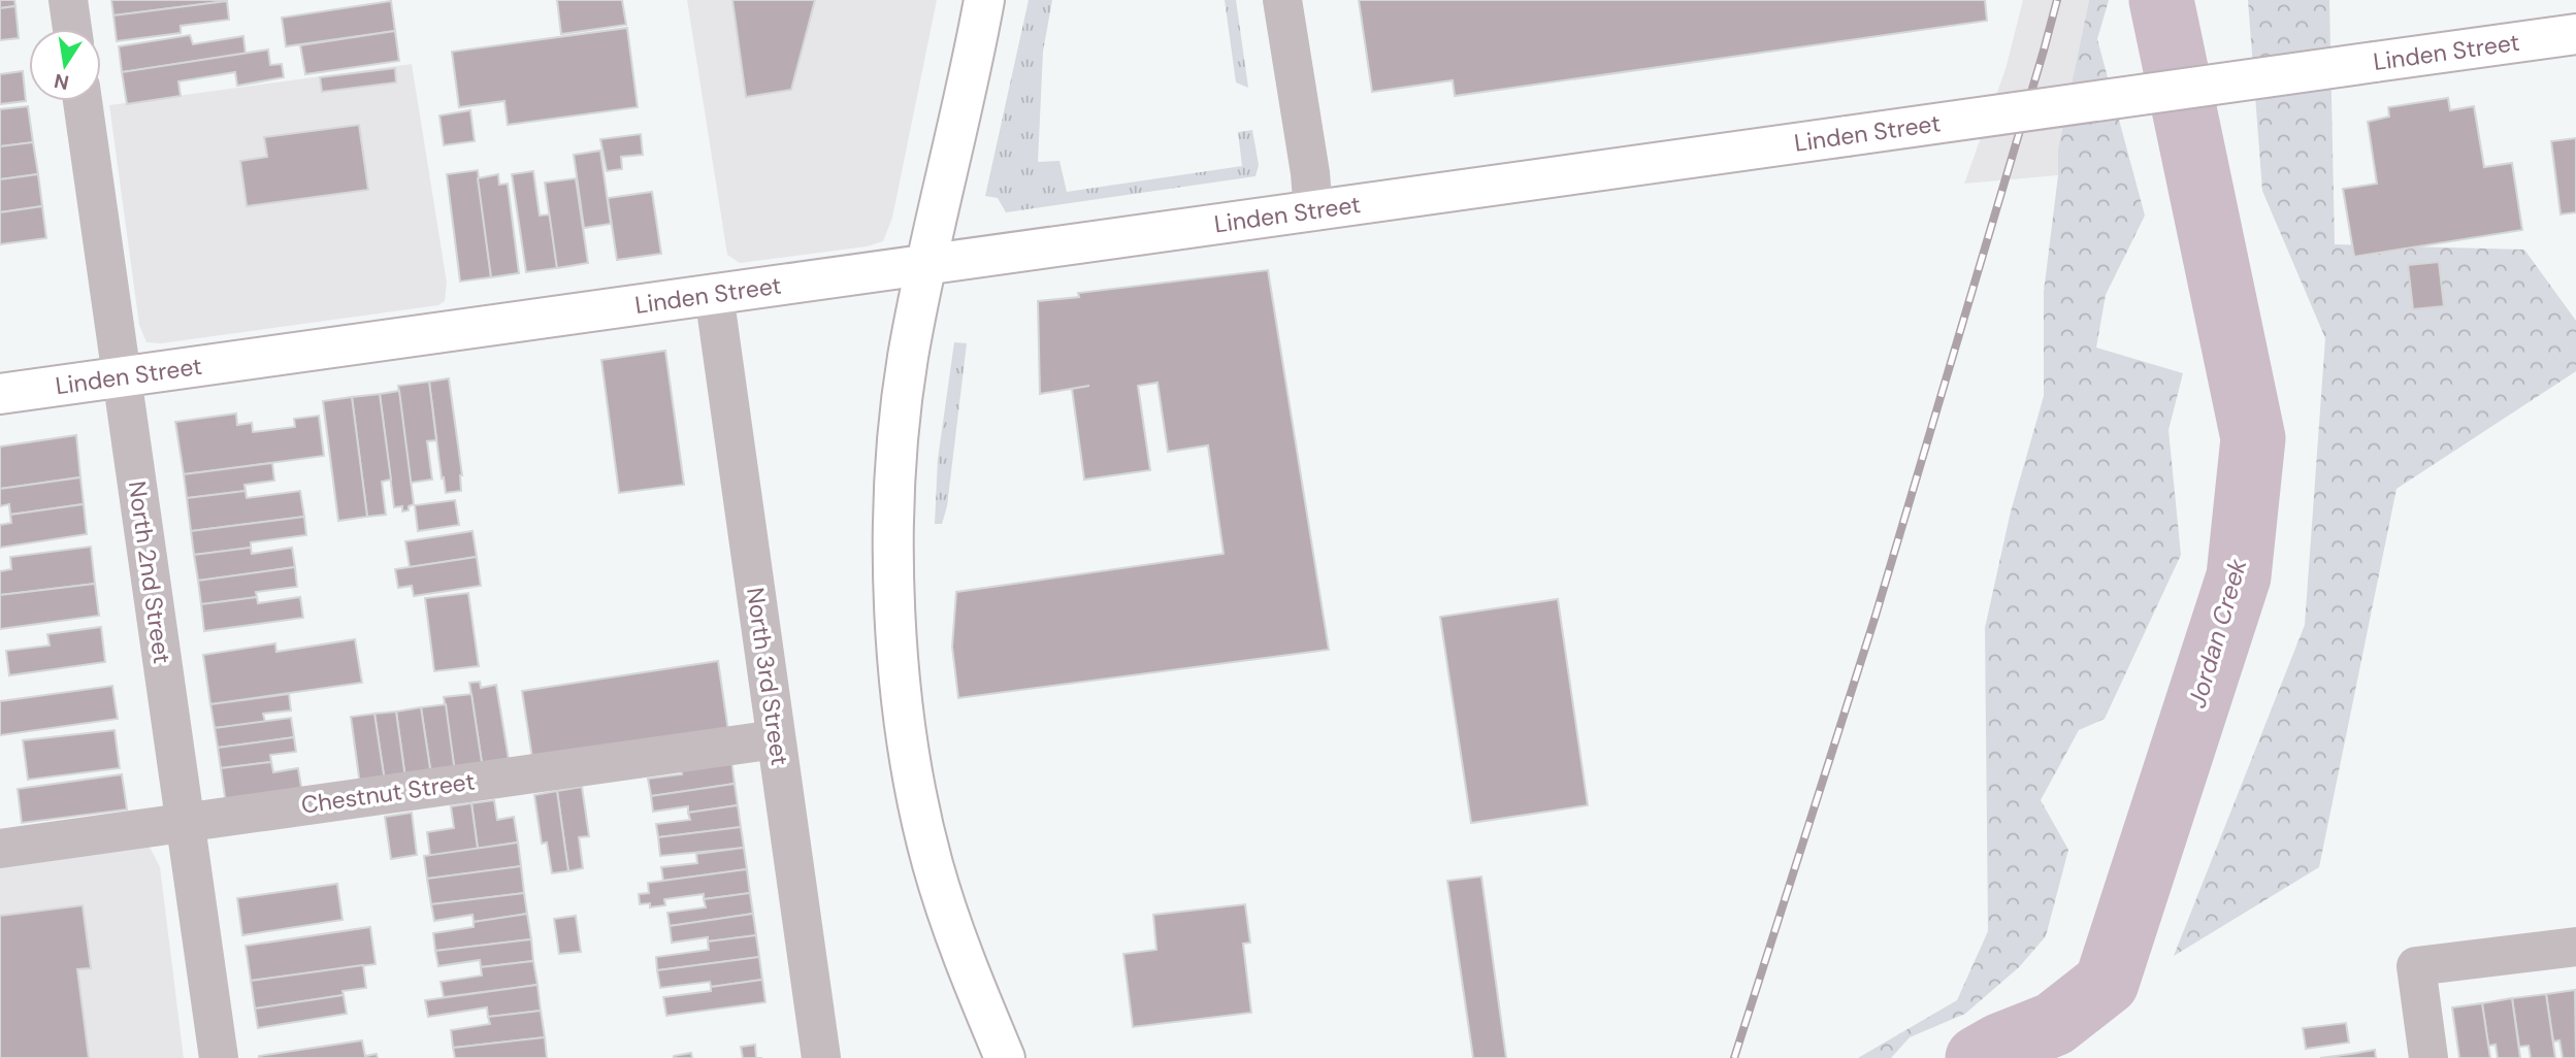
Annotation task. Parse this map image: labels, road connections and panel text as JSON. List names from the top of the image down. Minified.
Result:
{"streets":{"main road":["Linden Street"],"street":["North 2nd Street","North 3rd Street","Chestnut Street"]},"crossings":[["Linden Street","North 2nd Street"],["Linden Street","North 3rd Street"],["North 2nd Street","Chestnut Street"],["North 3rd Street","Chestnut Street"]],"water":["Jordan Creek"],"north":"bottom"}
